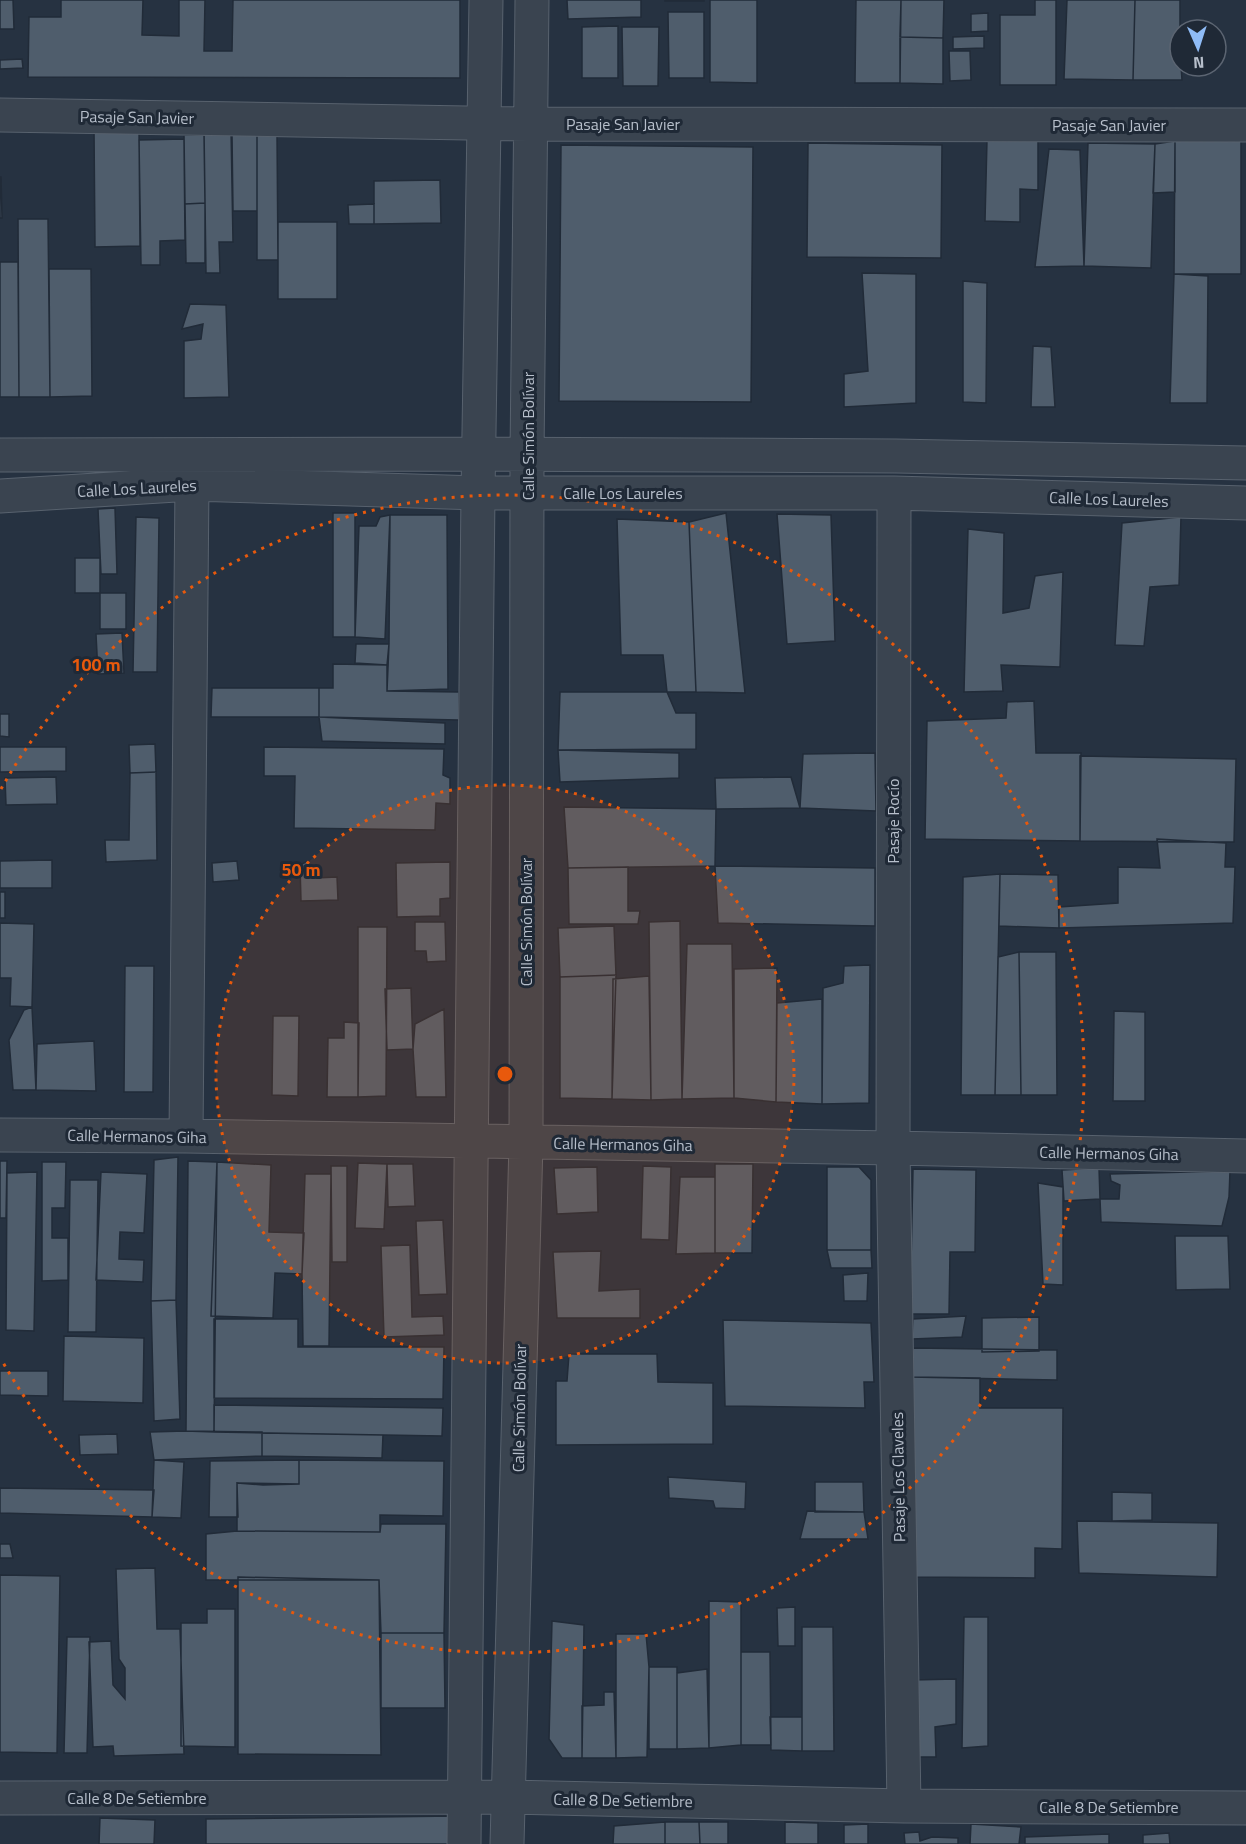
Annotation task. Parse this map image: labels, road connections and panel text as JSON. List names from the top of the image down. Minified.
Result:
{"streets":{"street":["Pasaje San Javier","Calle Simón Bolívar","Calle Los Laureles","Pasaje Rocío","Calle Hermanos Giha","Pasaje Los Claveles","Calle 8 De Setiembre"]},"crossings":[["Pasaje San Javier","Calle Simón Bolívar"],["Calle Simón Bolívar","Calle Los Laureles"],["Calle Simón Bolívar","Calle Hermanos Giha"],["Calle Simón Bolívar","Calle 8 De Setiembre"],["Calle Los Laureles","Pasaje Rocío"],["Pasaje Rocío","Calle Hermanos Giha"],["Pasaje Rocío","Pasaje Los Claveles"],["Calle Hermanos Giha","Pasaje Los Claveles"],["Pasaje Los Claveles","Calle 8 De Setiembre"]],"north":"bottom","rings":["100 m","50 m"]}
